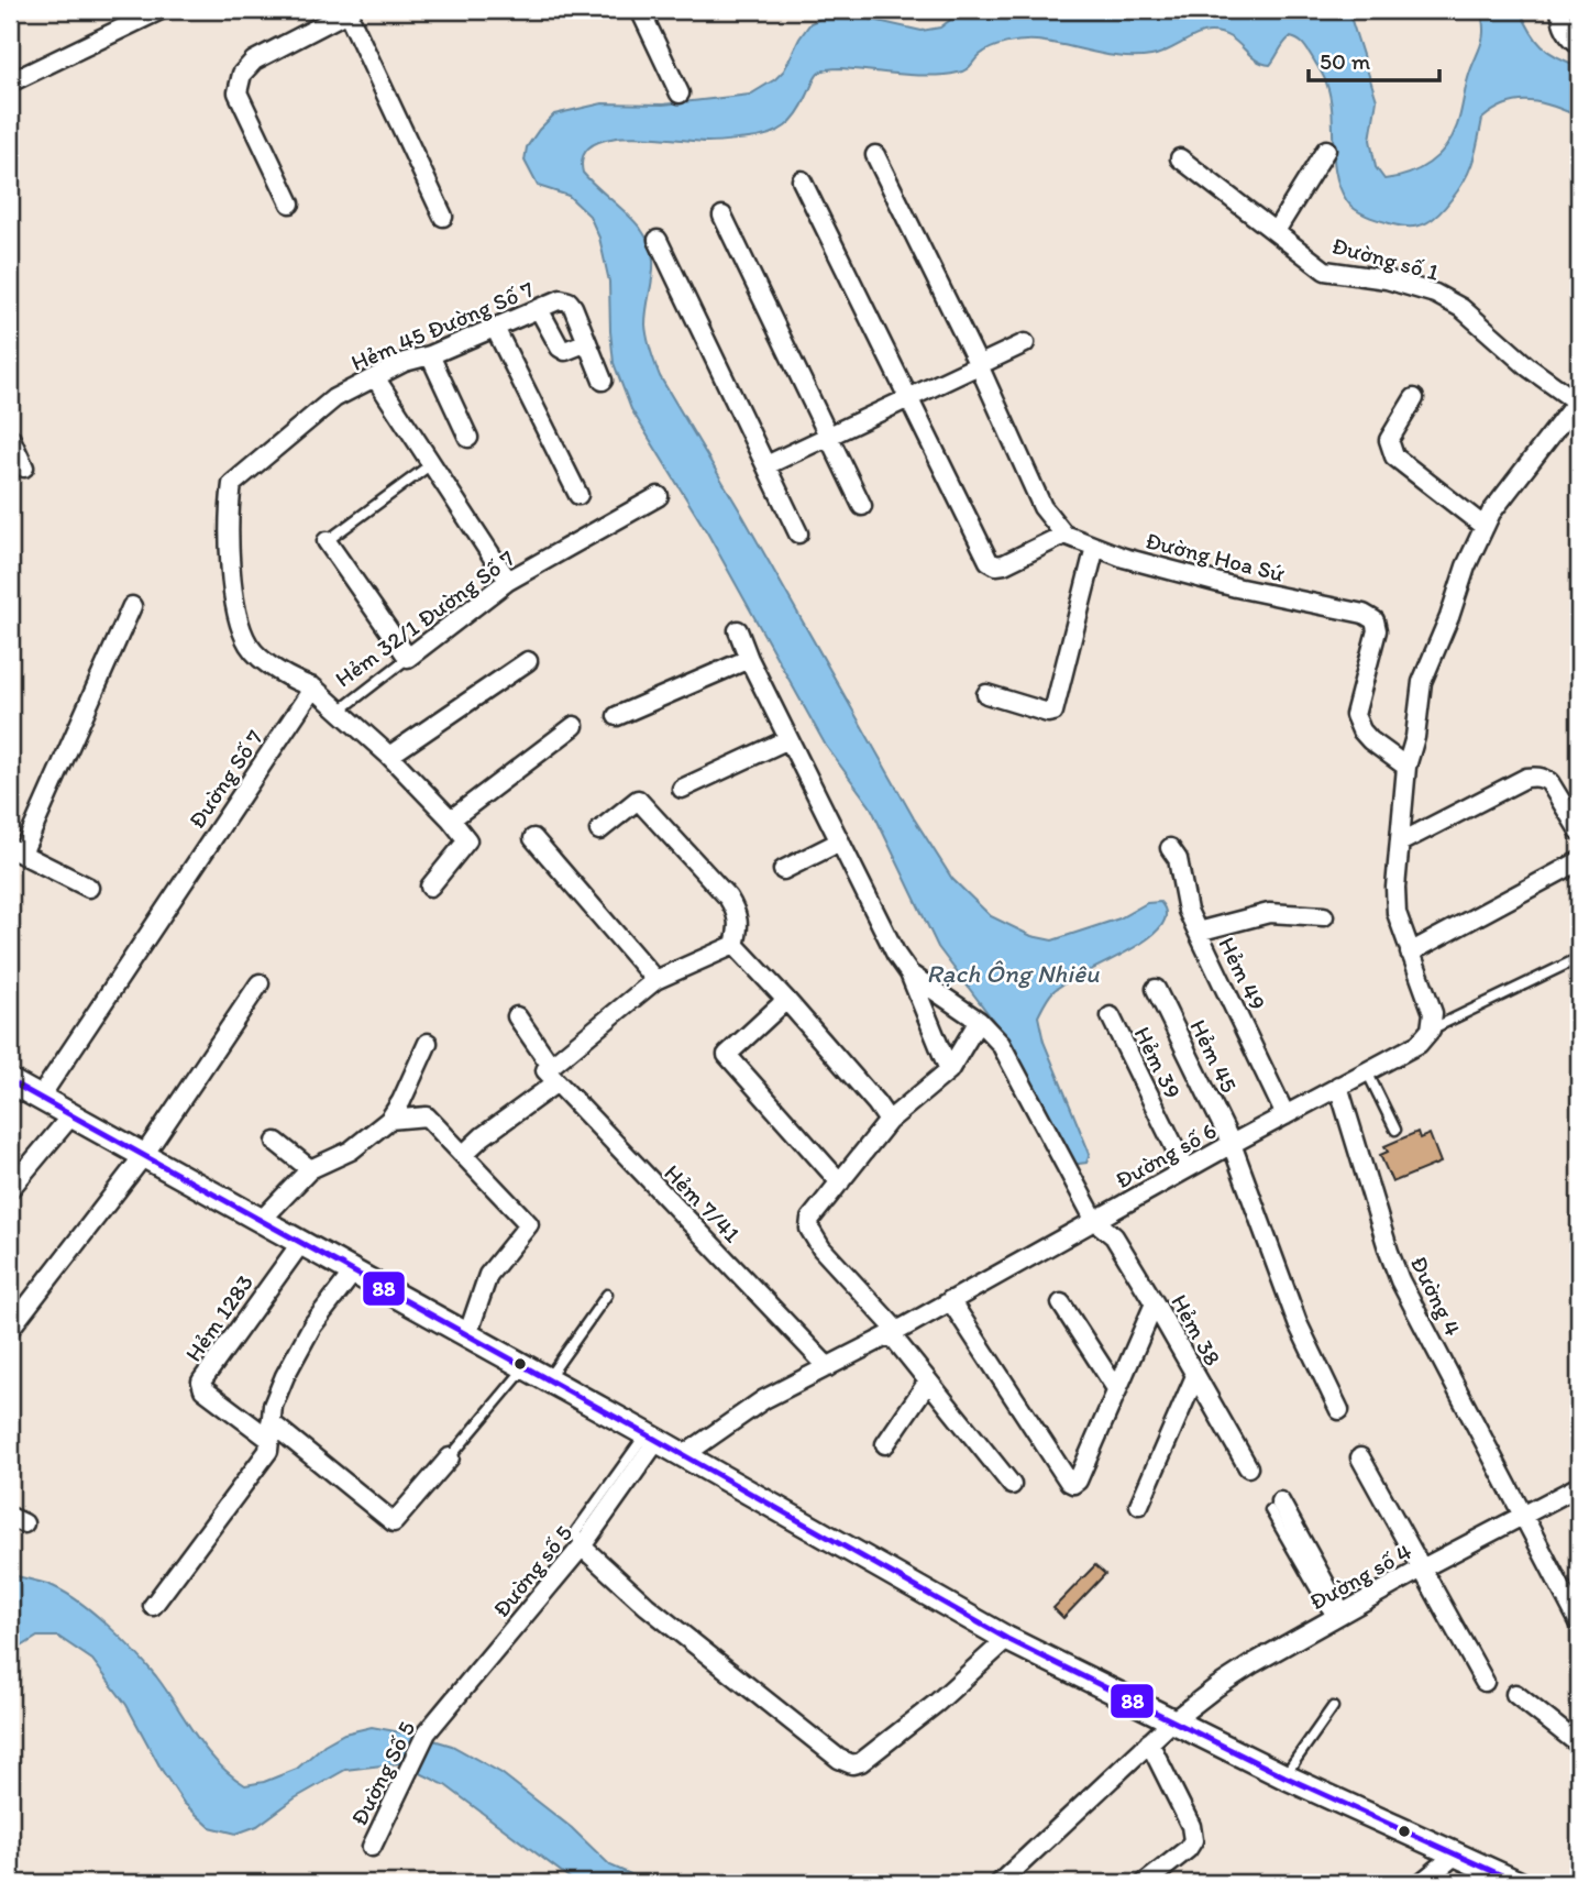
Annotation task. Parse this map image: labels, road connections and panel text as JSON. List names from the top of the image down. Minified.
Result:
{"streets":{"street":["Đường số 1","Hẻm 45 Đường Số 7","Đường Hoa Sứ","Hẻm 32/1 Đường Số 7","Đường Số 7","Hẻm 49","Hẻm 45","Hẻm 39","Đường số 6","Hẻm 7/41","Đường 4","Hẻm 1283","Hẻm 38","Đường số 5","Đường số 4","Đường Số 5"]},"crossings":[["Hẻm 45 Đường Số 7","Đường Số 7"],["Hẻm 49","Đường số 6"],["Hẻm 45","Đường số 6"],["Hẻm 39","Đường số 6"],["Đường số 6","Hẻm 7/41"],["Đường số 6","Đường 4"],["Đường số 6","Hẻm 38"],["Đường 4","Đường số 4"],["Đường số 5","Đường Số 5"]],"water":["Rạch Ông Nhiêu"],"lines":["transit line 88"],"scale_bar":"50 m"}
